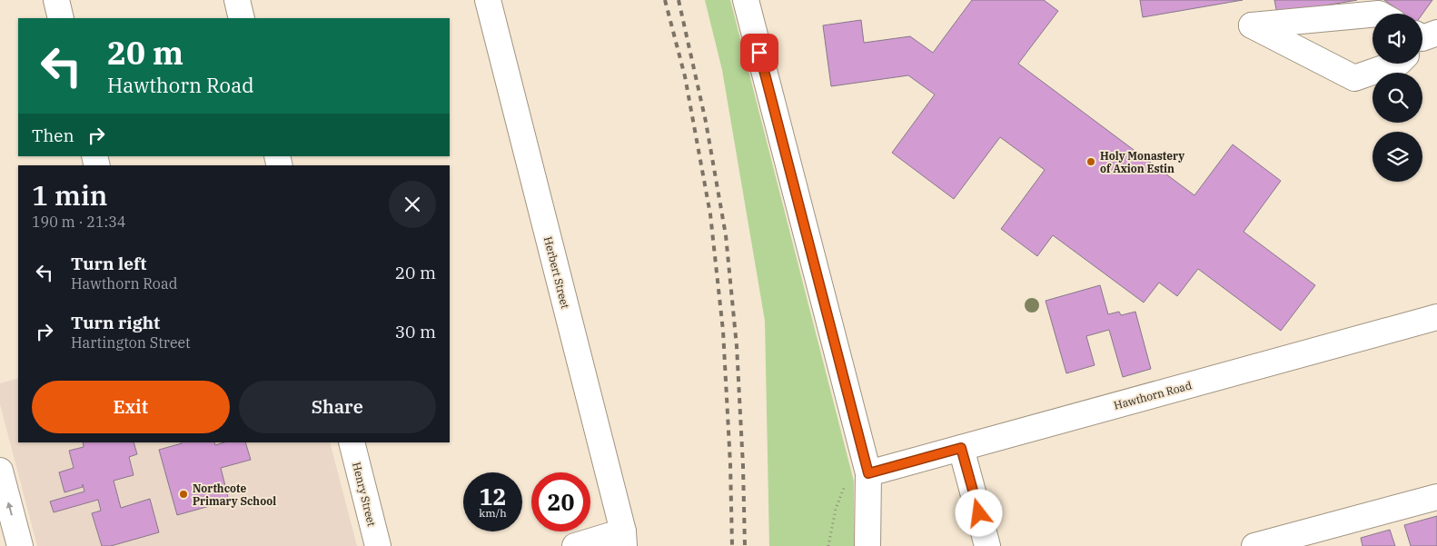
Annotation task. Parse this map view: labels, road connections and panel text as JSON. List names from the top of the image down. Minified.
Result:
{"streets":{"street":["Herbert Street","Hawthorn Road","Henry Street"]},"places":["Holy Monastery of Axion Estin","Northcote Primary School"],"page":{"turn":["20 m","Hawthorn Road"],"then":"Then","heading":["1 min","190 m · 21:34"],"list":[{"name":"Turn left","note":"Hawthorn Road","value":"20 m"},{"name":"Turn right","note":"Hartington Street","value":"30 m"}],"buttons":["Exit","Share"],"speed":"12 km/h","limit":"20"}}
